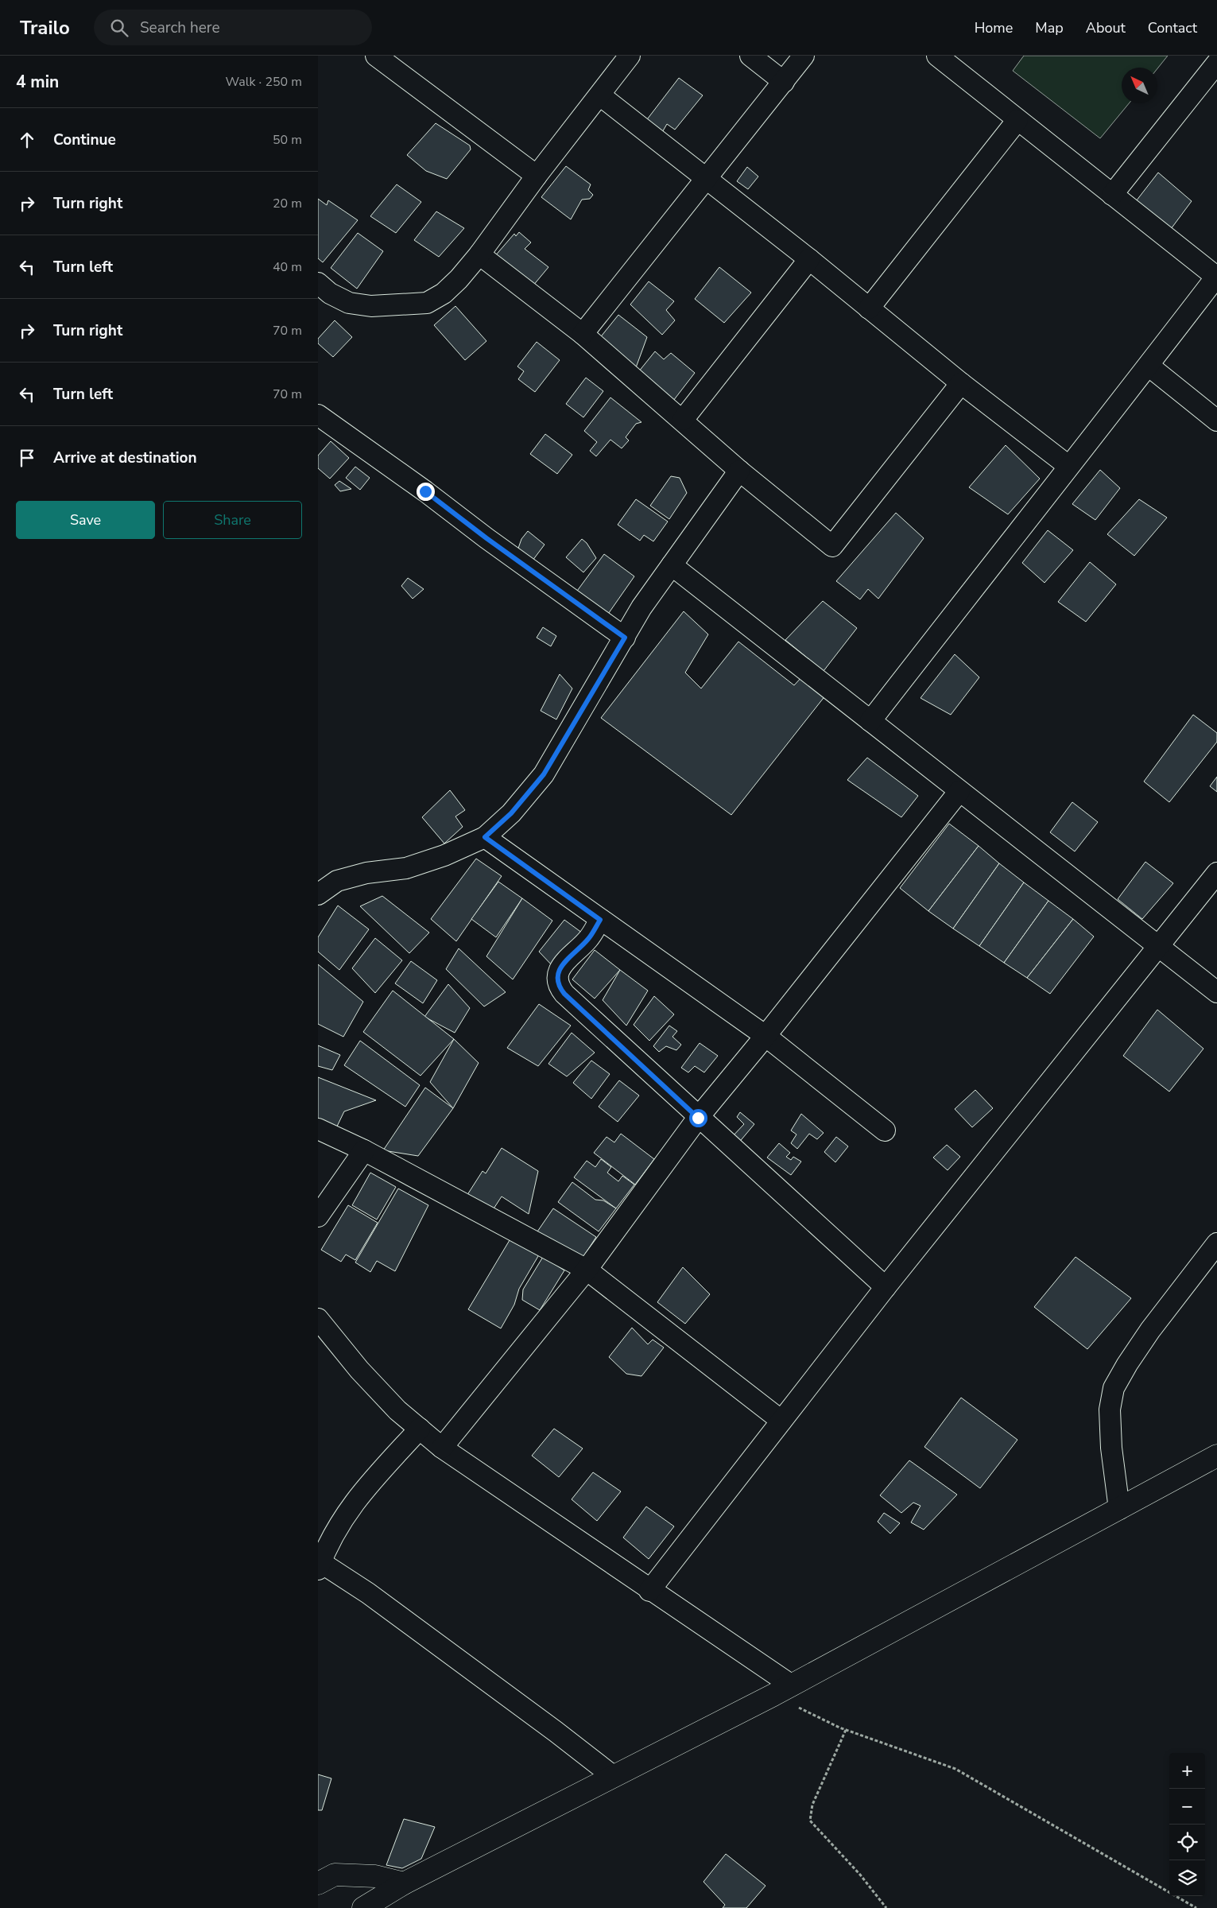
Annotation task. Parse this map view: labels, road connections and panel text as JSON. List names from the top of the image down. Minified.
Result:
{"north":"top left","page":{"header":"Trailo","search":"Search here","nav":["Home","Map","About","Contact"],"heading":["4 min","Walk · 250 m"],"list":[["Continue","50 m"],["Turn right","20 m"],["Turn left","40 m"],["Turn right","70 m"],["Turn left","70 m"],"Arrive at destination"],"buttons":["Save","Share"],"map_buttons":["+","−"]}}
